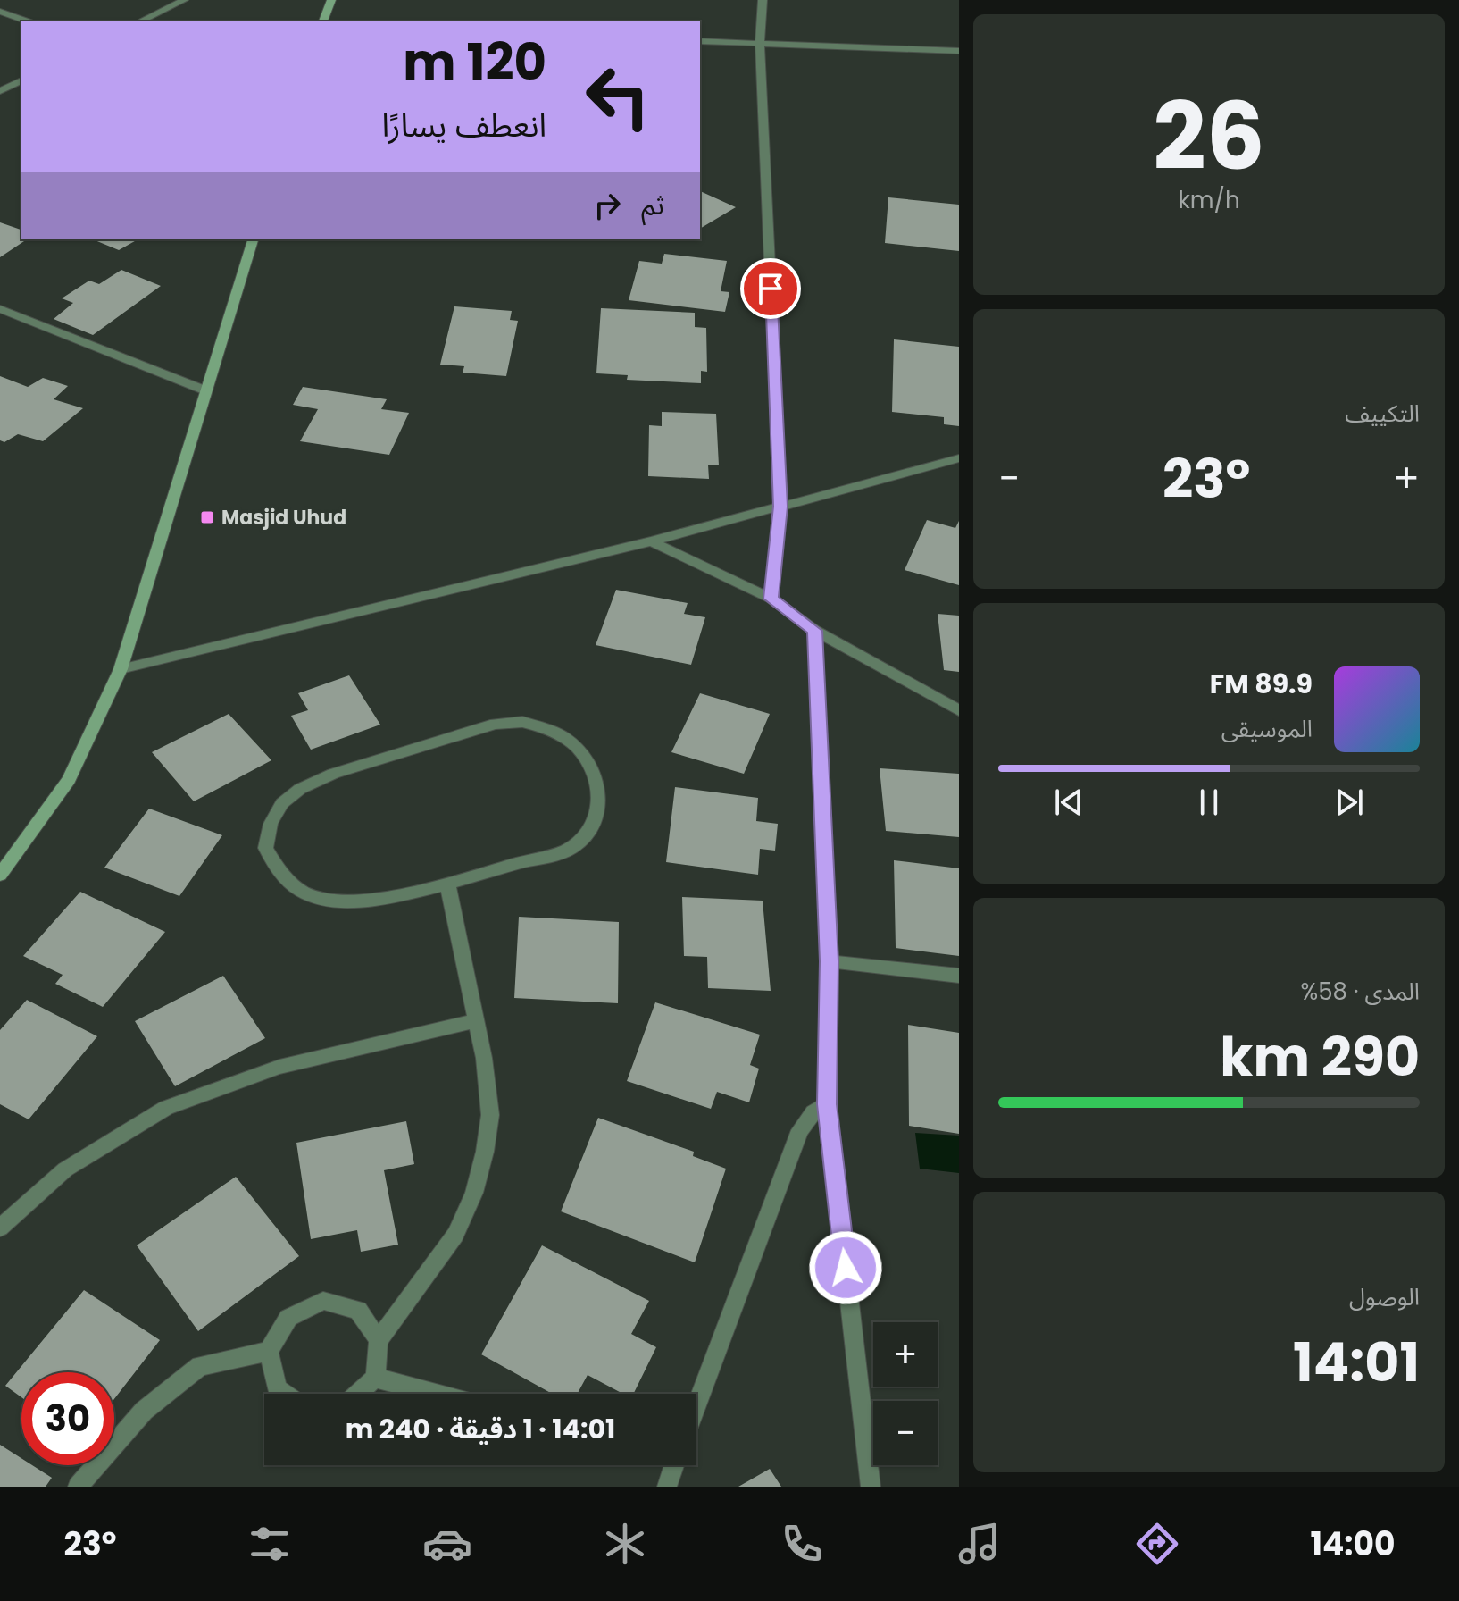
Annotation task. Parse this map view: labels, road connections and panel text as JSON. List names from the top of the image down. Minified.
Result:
{"places":{"transit":["Masjid Uhud"]},"page":{"tile":[["26","km/h"],"التكييف",["المدى · 58%","290 km"],["الوصول","14:01"]],"turn":["120 m","انعطف يسارًا"],"then":"ثم","heat":["−","23°","+"],"song":["89.9 FM","الموسيقى"],"map_buttons":["+","−"],"limit":"30","trip":"14:01 · 1 دقيقة · 240 m","tabs":["14:00","23°"]}}
